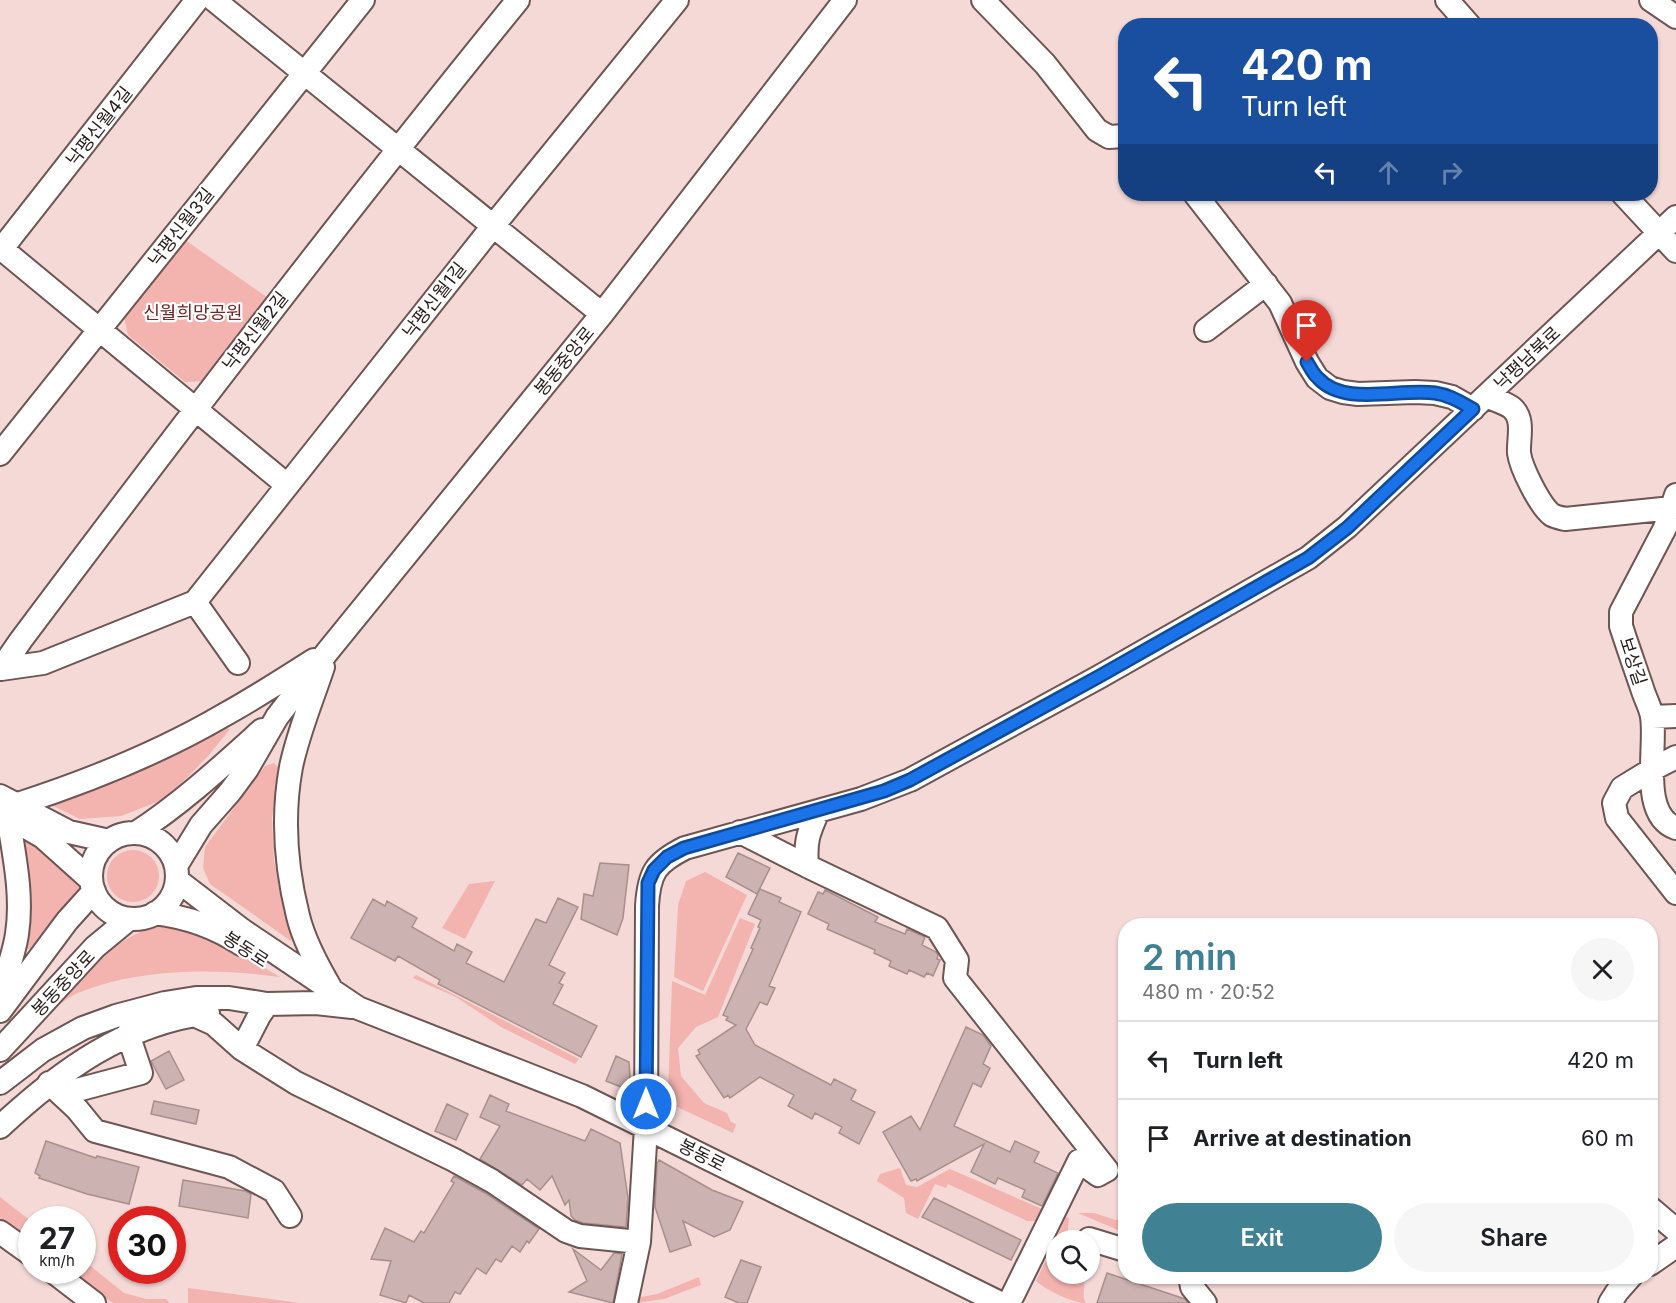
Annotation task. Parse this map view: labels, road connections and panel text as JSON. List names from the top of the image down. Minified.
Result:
{"streets":{"street":["낙평신월4길","낙평신월3길","낙평신월1길","낙평신월2길","낙평남북로","봉동중앙로","보상길","봉동로"]},"crossings":[["낙평남북로","봉동로"],["봉동중앙로","봉동로"]],"parks":["신월희망공원"],"page":{"turn":["420 m","Turn left"],"heading":["2 min","480 m · 20:52"],"list":[{"name":"Turn left","value":"420 m"},{"name":"Arrive at destination","value":"60 m"}],"buttons":["Exit","Share"],"speed":"27 km/h","limit":"30"}}
